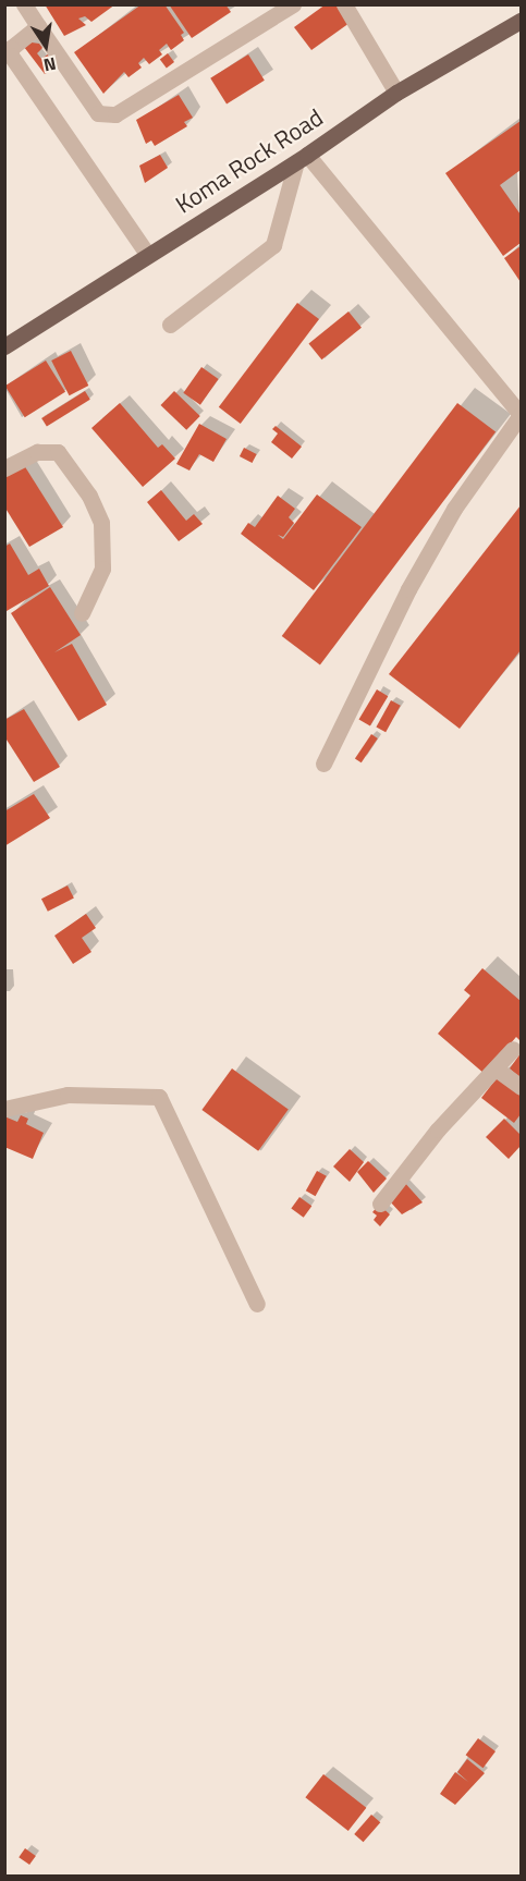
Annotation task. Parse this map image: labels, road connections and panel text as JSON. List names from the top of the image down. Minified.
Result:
{"streets":{"main road":["Koma Rock Road"]},"north":"bottom"}
